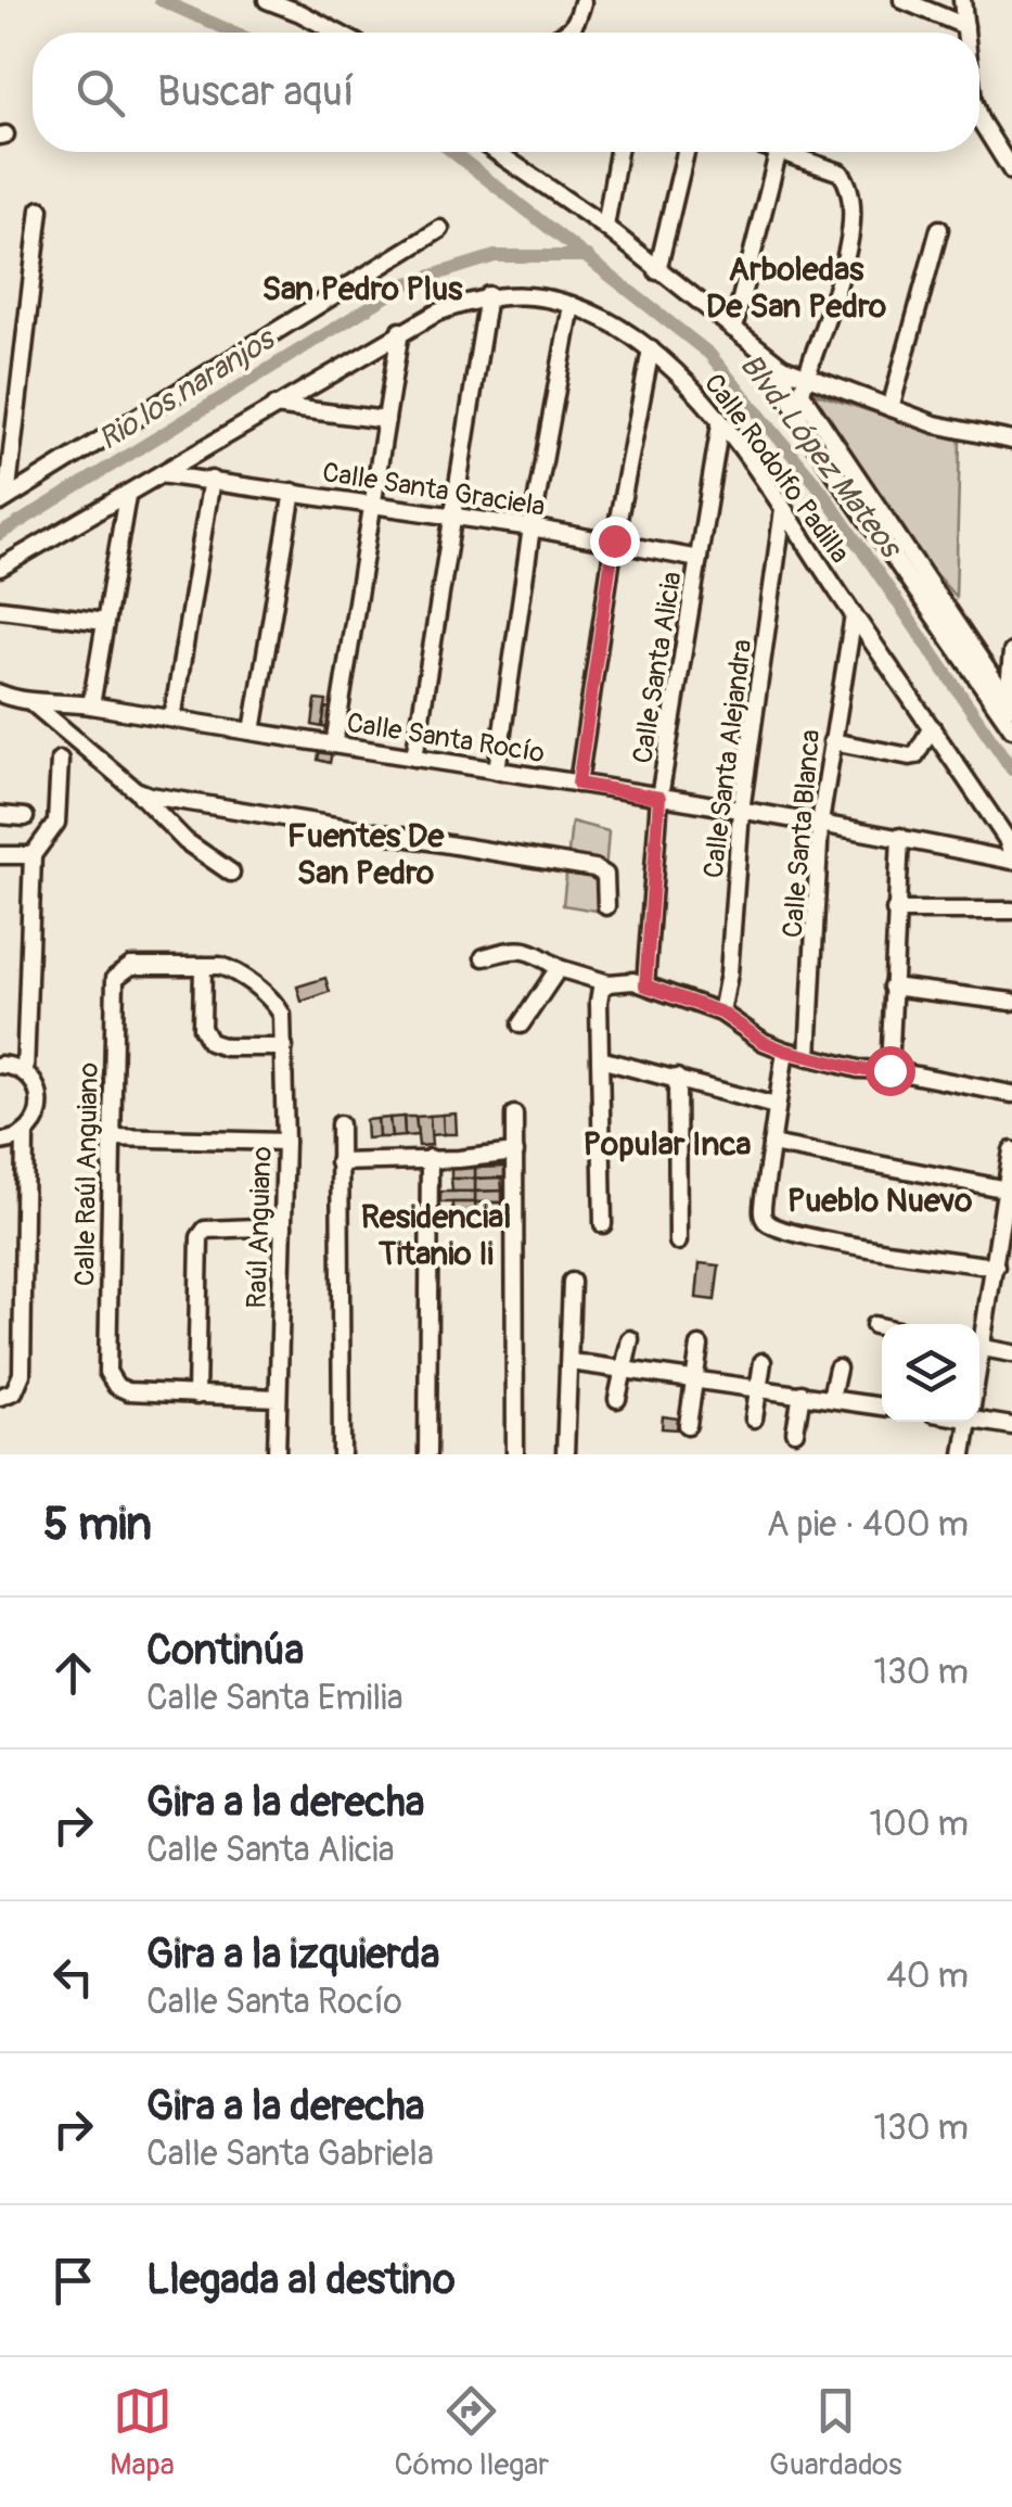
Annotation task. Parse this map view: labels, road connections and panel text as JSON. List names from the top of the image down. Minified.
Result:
{"streets":{"street":["Calle Rodolfo Padilla","Calle Santa Graciela","Calle Santa Alicia","Calle Santa Rocío","Calle Santa Alejandra","Calle Santa Blanca","Calle Raúl Anguiano","Raúl Anguiano"]},"crossings":[["Calle Rodolfo Padilla","Calle Santa Graciela"],["Calle Rodolfo Padilla","Calle Santa Alicia"],["Calle Rodolfo Padilla","Calle Santa Rocío"],["Calle Rodolfo Padilla","Calle Santa Alejandra"],["Calle Rodolfo Padilla","Calle Santa Blanca"],["Calle Santa Graciela","Calle Santa Alicia"],["Calle Santa Alicia","Calle Santa Rocío"],["Calle Santa Rocío","Calle Santa Alejandra"],["Calle Santa Rocío","Calle Santa Blanca"],["Calle Raúl Anguiano","Raúl Anguiano"]],"districts":["Arboledas De San Pedro","San Pedro Plus","Fuentes De San Pedro","Popular Inca","Pueblo Nuevo","Residencial Titanio Ii"],"water":["Rio los naranjos","Blvd. López Mateos"],"page":{"search":"Buscar aquí","heading":["5 min","A pie · 400 m"],"list":[["Continúa","Calle Santa Emilia","130 m"],["Gira a la derecha","Calle Santa Alicia","100 m"],["Gira a la izquierda","Calle Santa Rocío","40 m"],["Gira a la derecha","Calle Santa Gabriela","130 m"],"Llegada al destino"],"nav":["Mapa","Cómo llegar","Guardados"]}}
